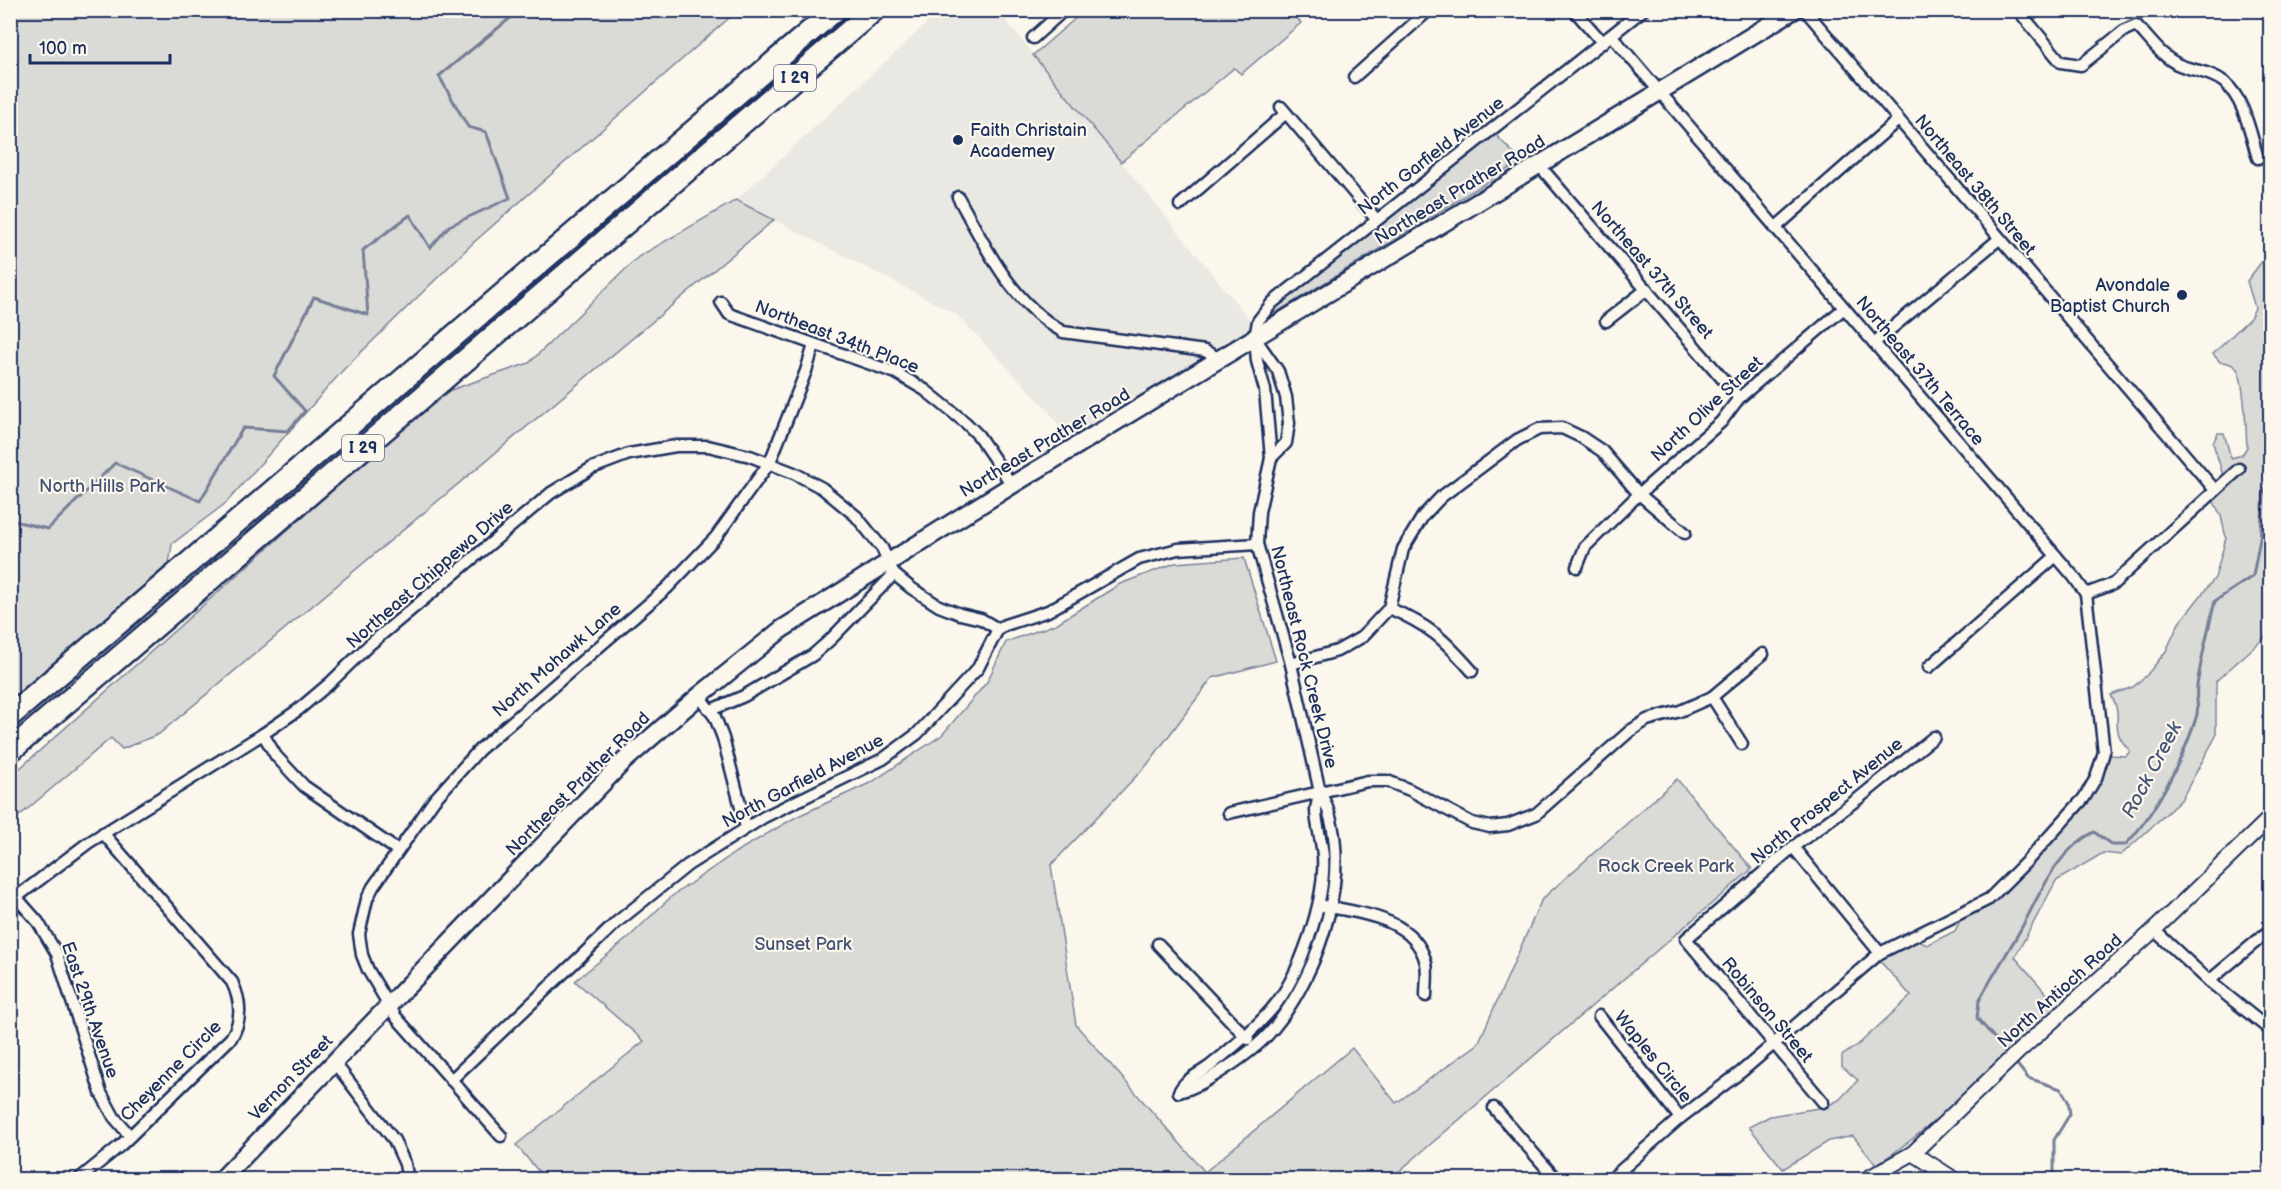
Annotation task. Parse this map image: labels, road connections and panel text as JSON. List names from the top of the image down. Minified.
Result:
{"streets":{"highway":["I 29"],"main road":["Northeast Prather Road","Vernon Street"],"street":["North Garfield Avenue","Northeast 38th Street","Northeast 37th Street","Northeast 34th Place","Northeast 37th Terrace","North Olive Street","Northeast Chippewa Drive","Northeast Rock Creek Drive","North Mohawk Lane","North Prospect Avenue","North Antioch Road","East 29th Avenue","Robinson Street","Waples Circle","Cheyenne Circle"]},"crossings":[["North Garfield Avenue","Northeast Prather Road"],["North Garfield Avenue","Northeast 37th Terrace"],["North Garfield Avenue","Northeast Chippewa Drive"],["North Garfield Avenue","Northeast Rock Creek Drive"],["North Garfield Avenue","North Mohawk Lane"],["Northeast Prather Road","Northeast 37th Street"],["Northeast Prather Road","Northeast 34th Place"],["Northeast Prather Road","Northeast 37th Terrace"],["Northeast Prather Road","Northeast Chippewa Drive"],["Northeast Prather Road","Northeast Rock Creek Drive"],["Northeast Prather Road","North Mohawk Lane"],["Northeast Prather Road","Vernon Street"],["Northeast 37th Street","North Olive Street"],["Northeast 34th Place","North Mohawk Lane"],["Northeast 37th Terrace","North Olive Street"],["Northeast Chippewa Drive","North Mohawk Lane"],["Northeast Chippewa Drive","East 29th Avenue"],["Northeast Chippewa Drive","Cheyenne Circle"],["North Mohawk Lane","Vernon Street"],["North Prospect Avenue","Robinson Street"],["East 29th Avenue","Cheyenne Circle"]],"water":["Rock Creek"],"parks":["North Hills Park","Rock Creek Park","Sunset Park"],"places":["Faith Christain Academey","Avondale Baptist Church"],"scale_bar":"100 m"}
